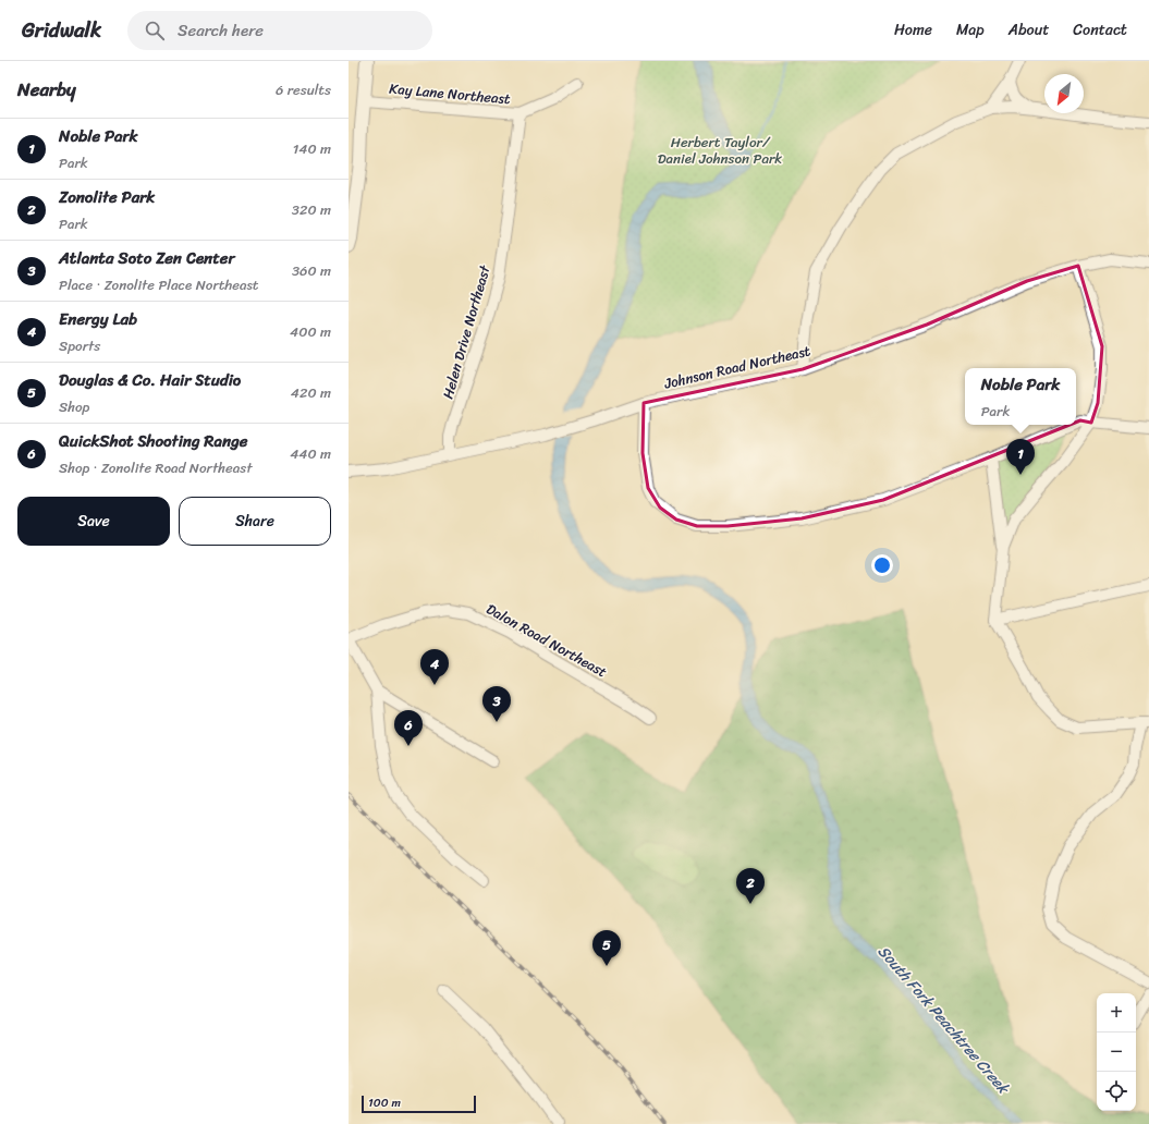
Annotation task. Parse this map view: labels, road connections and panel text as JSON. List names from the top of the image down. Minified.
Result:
{"streets":{"street":["Kay Lane Northeast","Helen Drive Northeast","Johnson Road Northeast","Dalon Road Northeast"]},"crossings":[["Kay Lane Northeast","Helen Drive Northeast"],["Helen Drive Northeast","Johnson Road Northeast"]],"water":["South Fork Peachtree Creek"],"parks":["Herbert Taylor/ Daniel Johnson Park"],"scale_bar":"100 m","north":"bottom left","page":{"header":"Gridwalk","search":"Search here","nav":["Home","Map","About","Contact"],"heading":["Nearby","6 results"],"list":[{"mark":"1","name":"Noble Park","note":"Park","value":"140 m"},{"mark":"2","name":"Zonolite Park","note":"Park","value":"320 m"},{"mark":"3","name":"Atlanta Soto Zen Center","note":"Place · Zonolite Place Northeast","value":"360 m"},{"mark":"4","name":"Energy Lab","note":"Sports","value":"400 m"},{"mark":"5","name":"Douglas & Co. Hair Studio","note":"Shop","value":"420 m"},{"mark":"6","name":"QuickShot Shooting Range","note":"Shop · Zonolite Road Northeast","value":"440 m"}],"popup":["Noble Park","Park"],"pins":["1","4","3","6","2","5"],"buttons":["Save","Share"],"map_buttons":["+","−"],"scale":"100 m"}}
